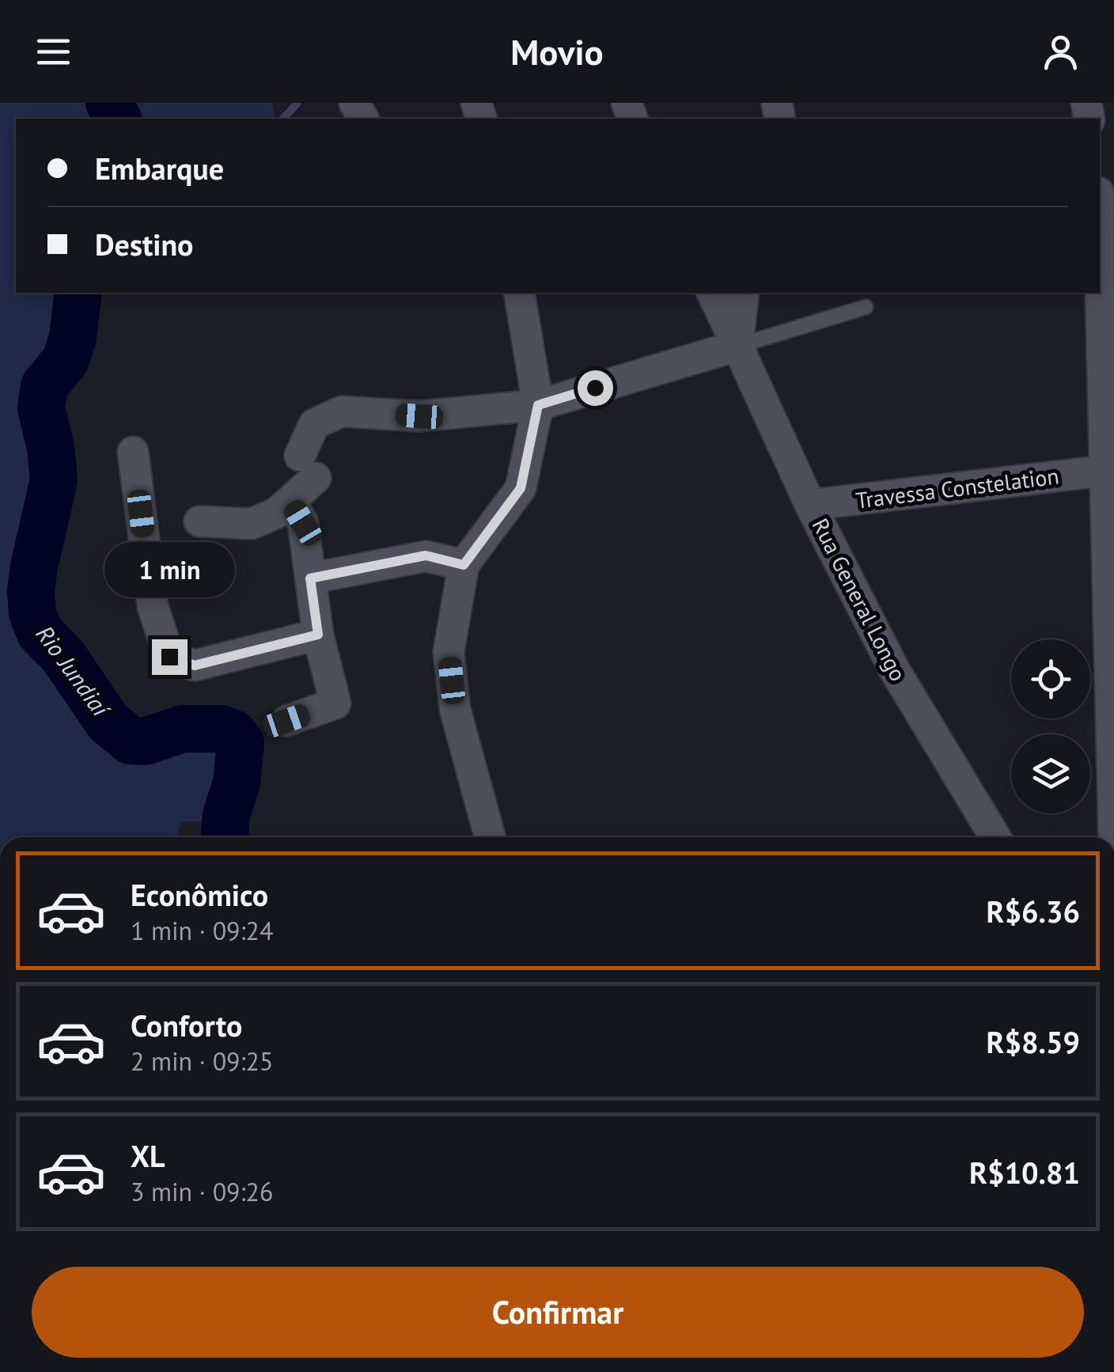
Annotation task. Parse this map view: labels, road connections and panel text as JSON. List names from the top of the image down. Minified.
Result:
{"streets":{"street":["Travessa Constelation","Rua General Longo"]},"crossings":[["Travessa Constelation","Rua General Longo"]],"water":["Rio Jundiaí"],"page":{"header":"Movio","banner":["Embarque","Destino"],"bubble":"1 min","list":[{"name":"Econômico","note":"1 min · 09:24","value":"R$6.36"},{"name":"Conforto","note":"2 min · 09:25","value":"R$8.59"},{"name":"XL","note":"3 min · 09:26","value":"R$10.81"}],"buttons":"Confirmar"}}
